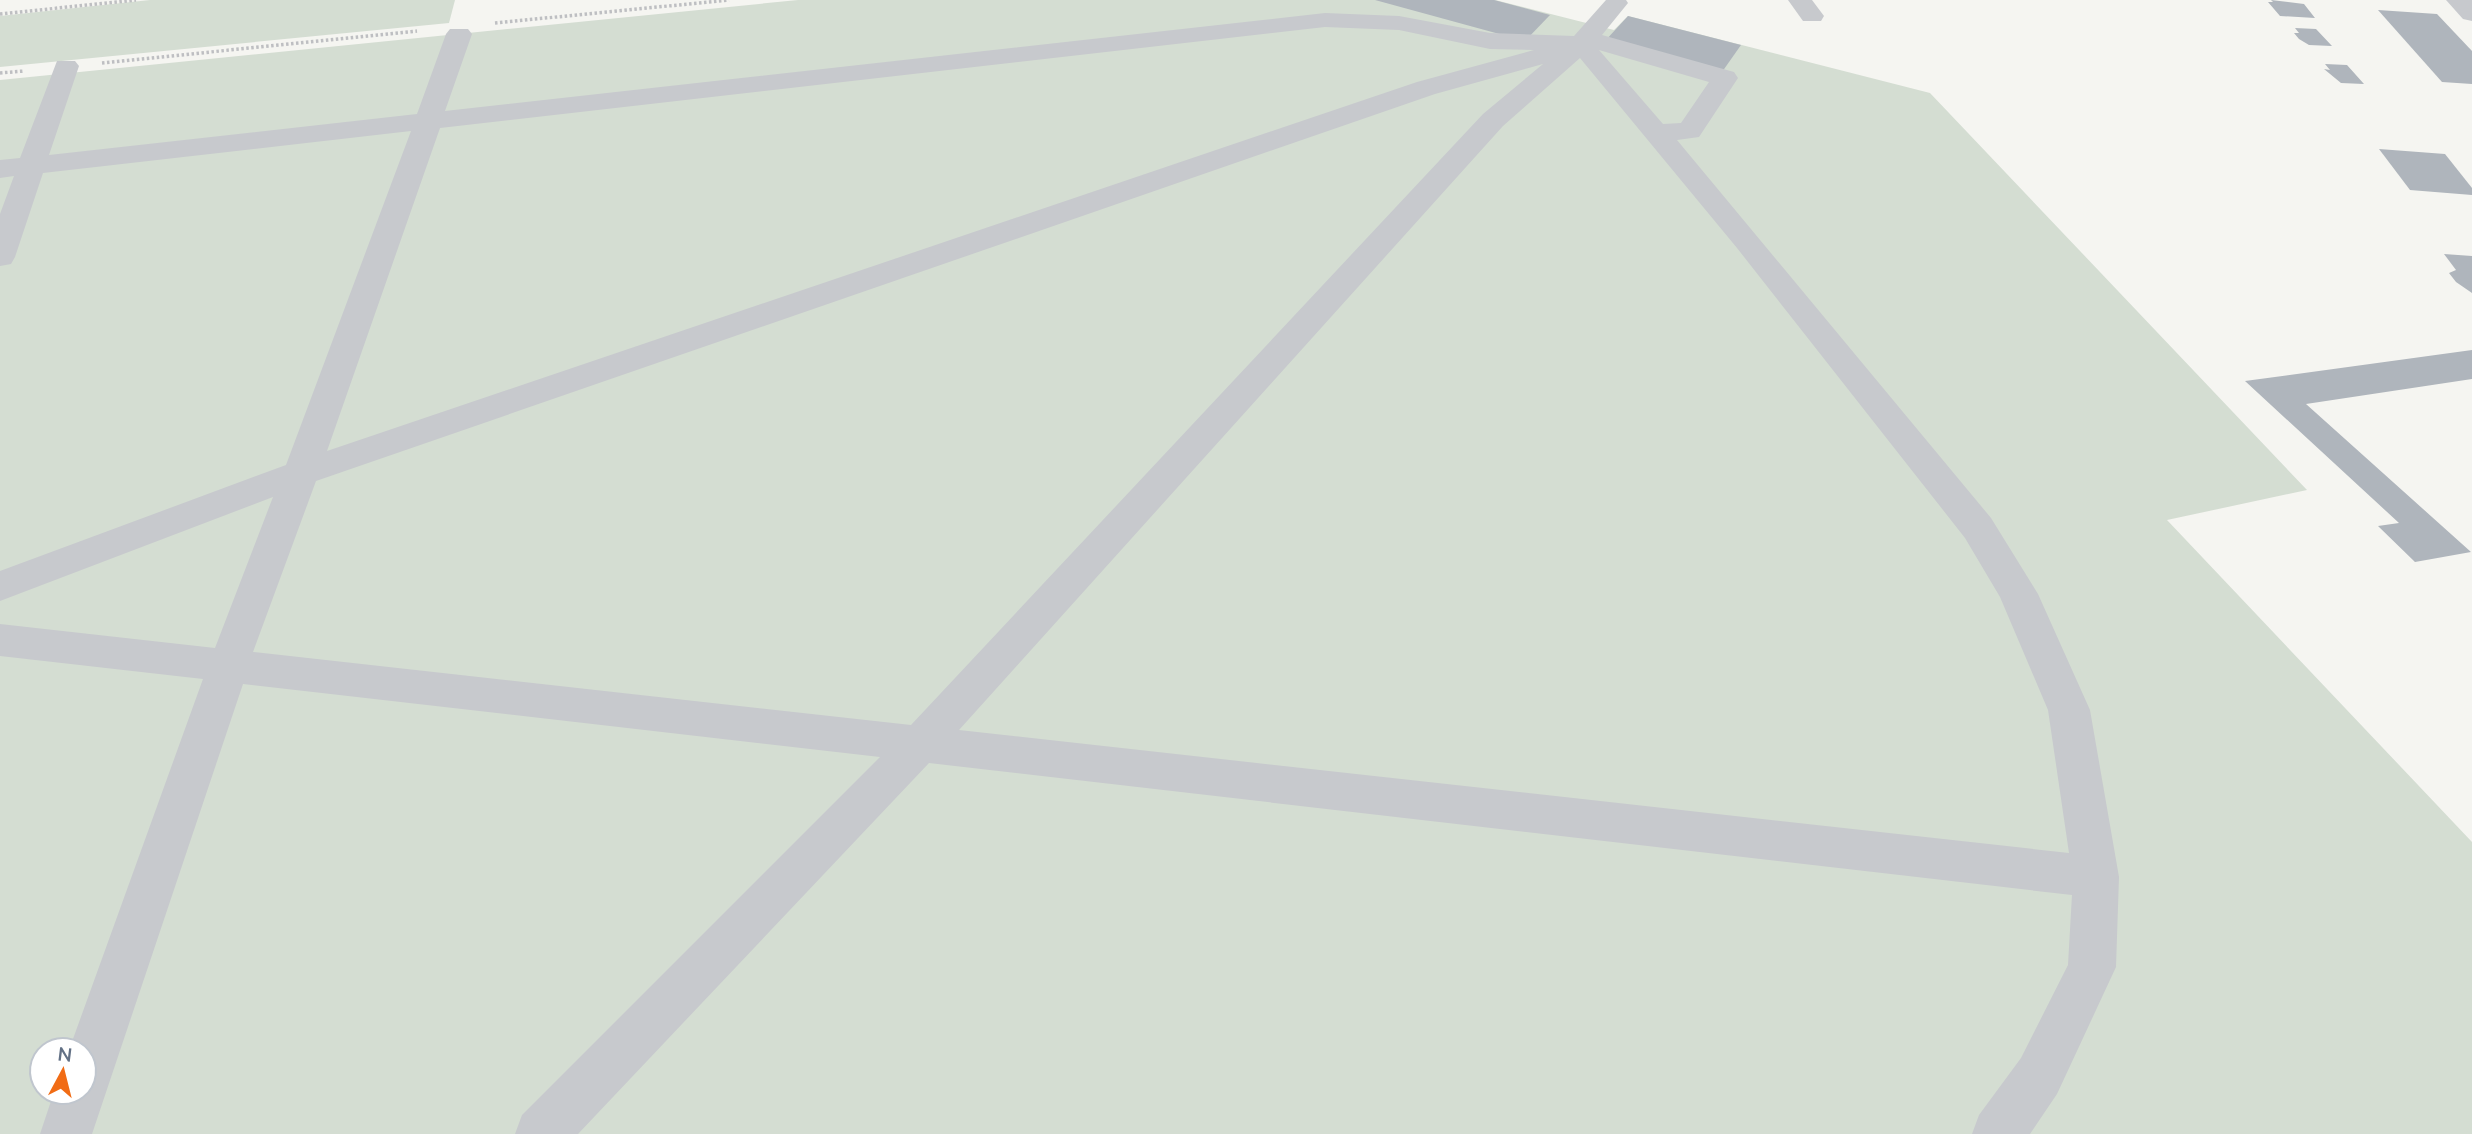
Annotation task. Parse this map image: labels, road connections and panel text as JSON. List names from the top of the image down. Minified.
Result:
{"north":"top"}
